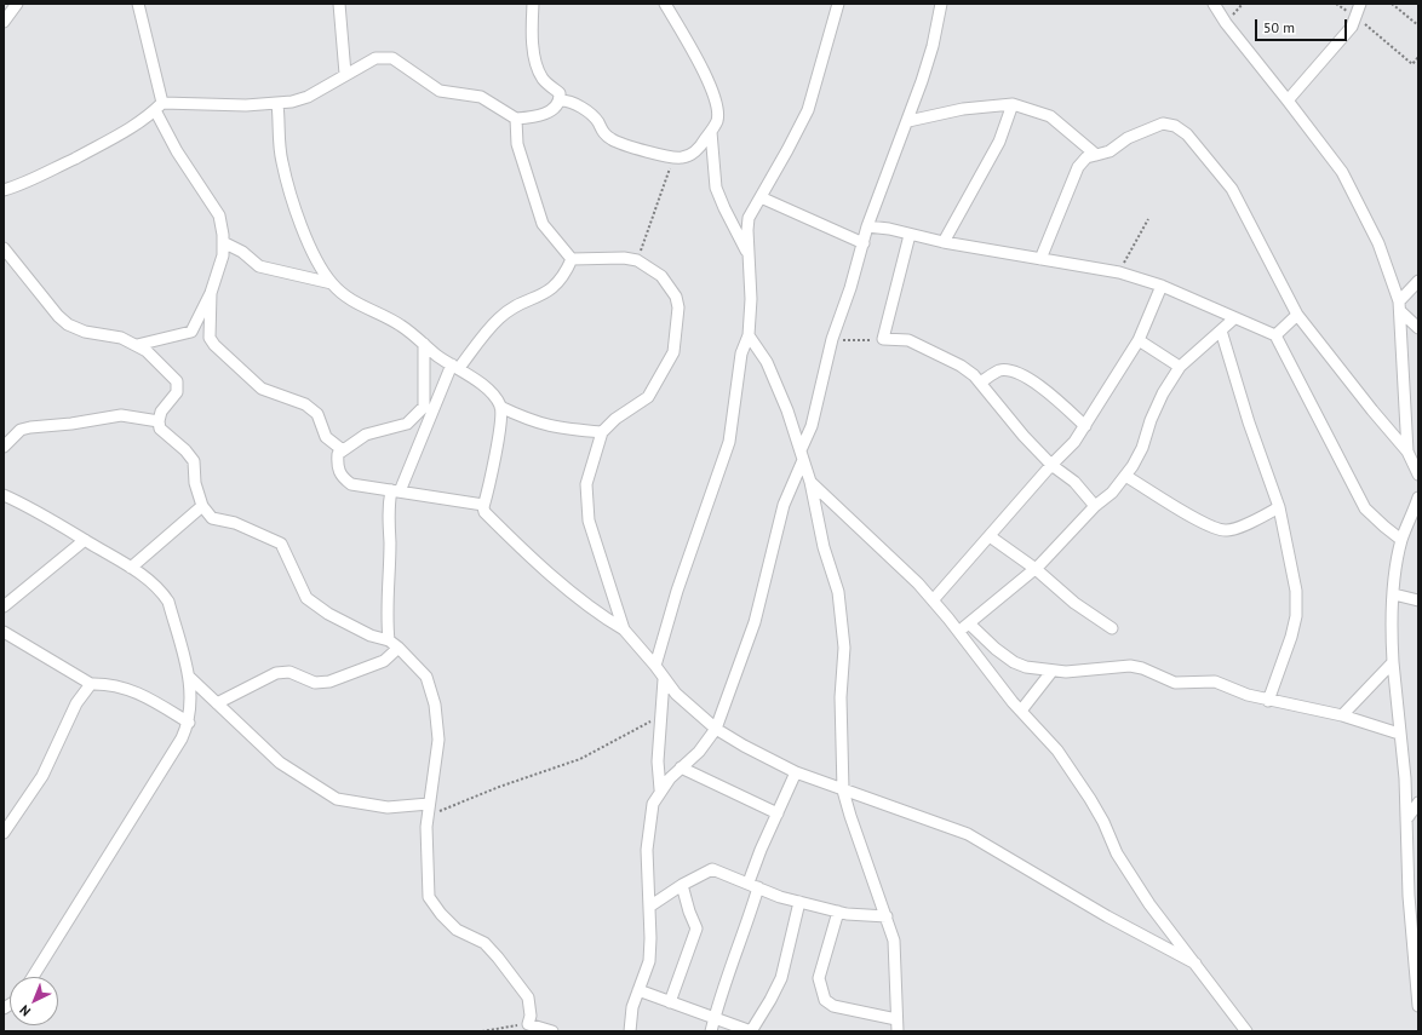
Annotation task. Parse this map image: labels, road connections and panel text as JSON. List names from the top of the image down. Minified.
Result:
{"scale_bar":"50 m","north":"bottom left"}
